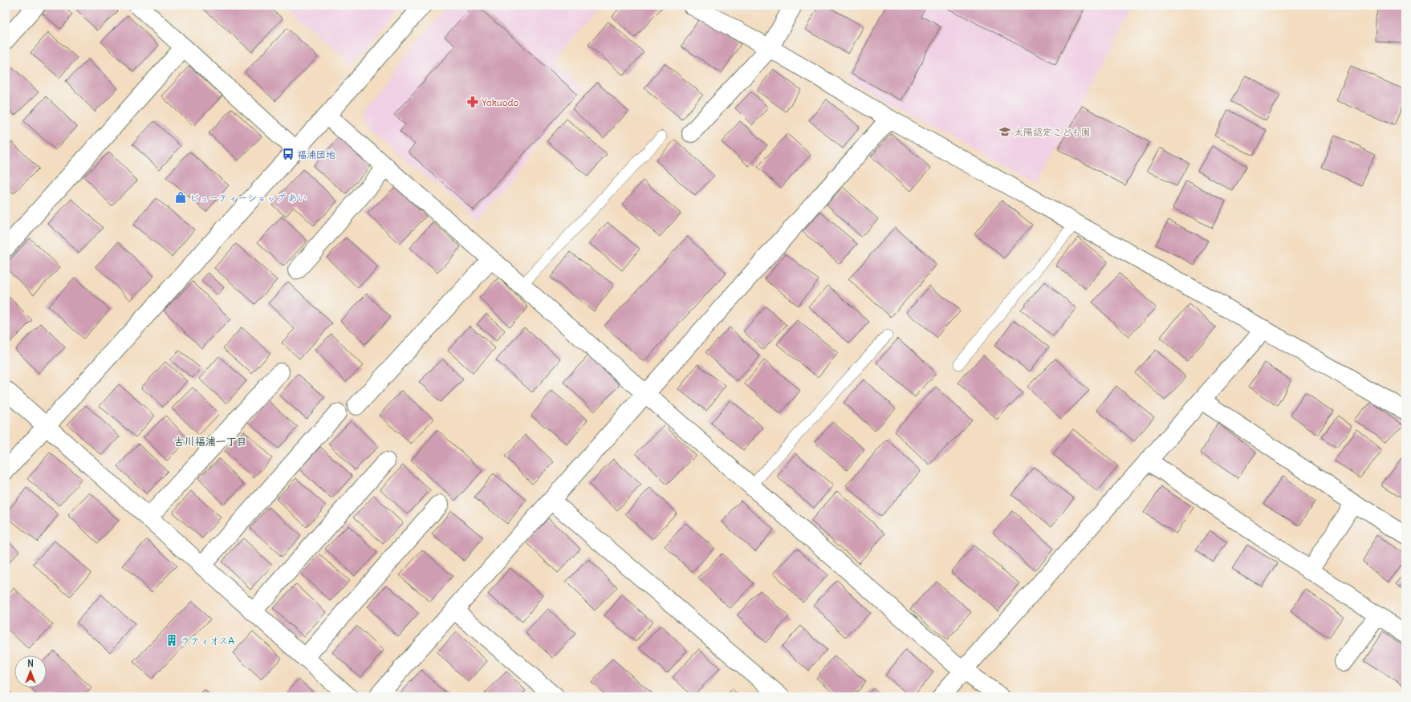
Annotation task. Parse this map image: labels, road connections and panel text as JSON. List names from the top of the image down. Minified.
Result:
{"districts":["古川福浦一丁目"],"places":{"pharmacy":["Yakuodo"],"school or university":["太陽認定こども園"],"bus stop":["福浦団地"],"shop":["ビューティーショップ あい"],"building":["ラティオスA"]},"north":"top"}
